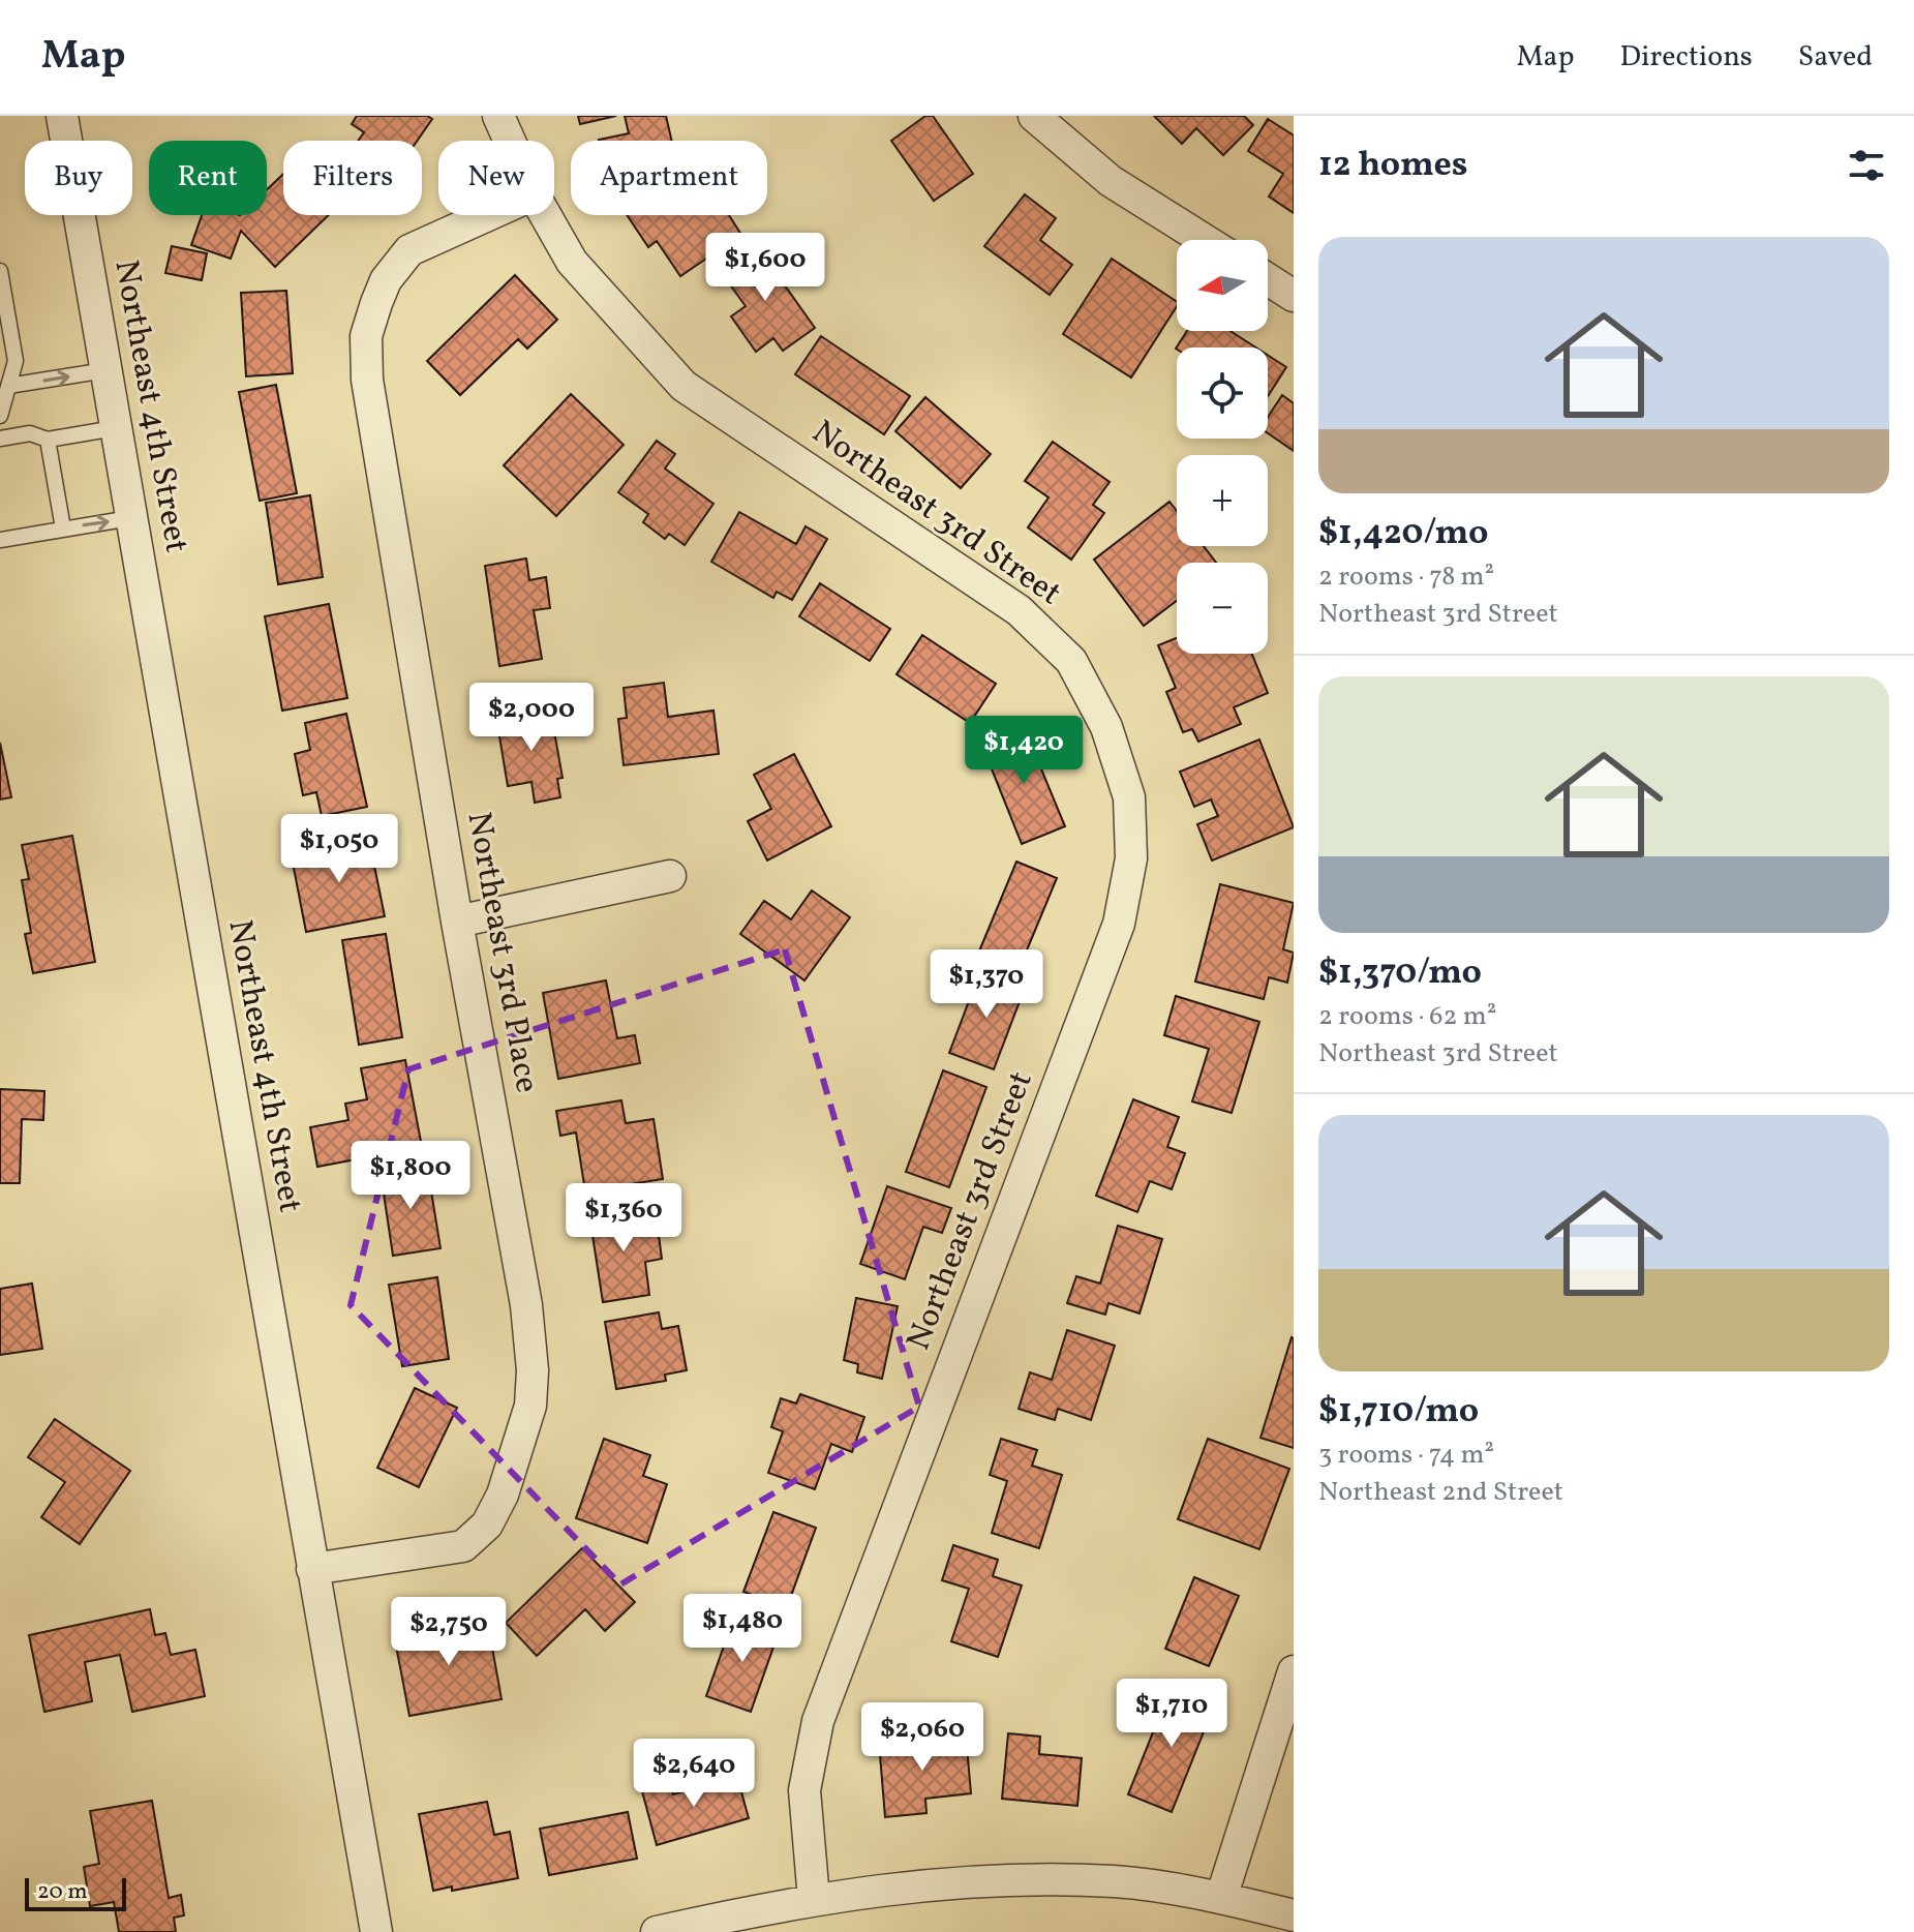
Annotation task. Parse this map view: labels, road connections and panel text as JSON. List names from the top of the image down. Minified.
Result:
{"streets":{"street":["Northeast 4th Street","Northeast 3rd Street","Northeast 3rd Place"]},"crossings":[["Northeast 4th Street","Northeast 3rd Place"]],"scale_bar":"20 m","north":"left","page":{"header":"Map","nav":["Map","Directions","Saved"],"heading":"12 homes","chip":["Buy","Rent","Filters","New","Apartment"],"list":[{"name":"$1,420/mo","note":"2 rooms · 78 m² · Northeast 3rd Street"},{"name":"$1,370/mo","note":"2 rooms · 62 m² · Northeast 3rd Street"},{"name":"$1,710/mo","note":"3 rooms · 74 m² · Northeast 2nd Street"}],"price":["$1,600","$2,000","$1,420","$1,050","$1,370","$1,800","$1,360","$1,480","$2,750","$1,710","$2,060","$2,640"],"map_buttons":["+","−"],"scale":"20 m"}}
